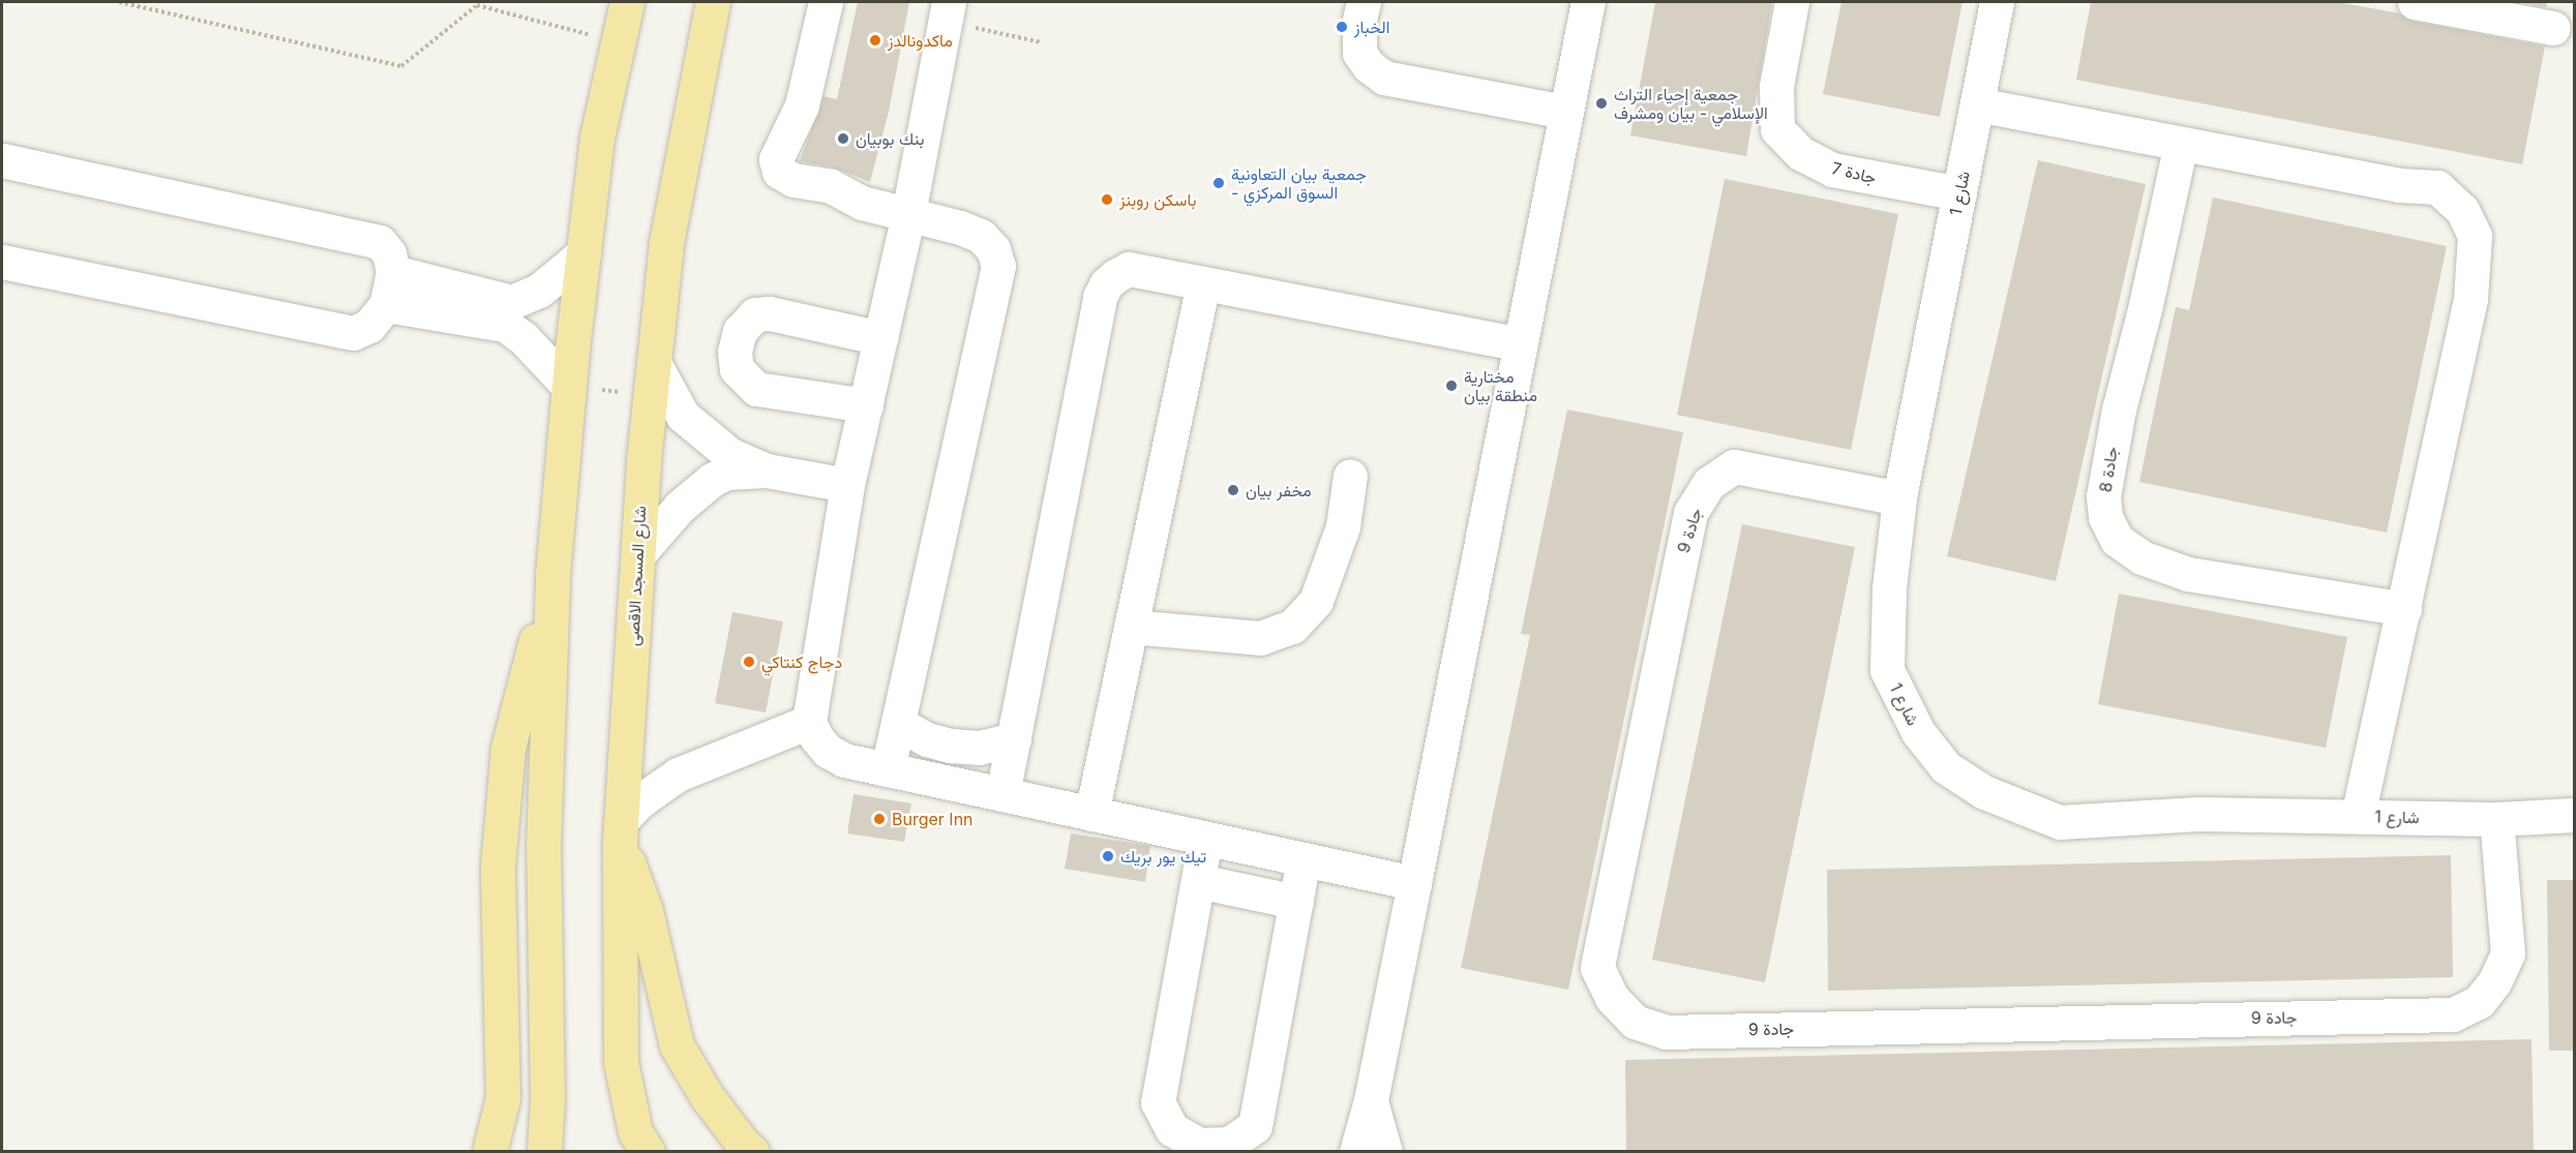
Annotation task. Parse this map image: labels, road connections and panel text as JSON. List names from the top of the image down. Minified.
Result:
{"streets":{"main road":["شارع المسجد الاقصى"],"street":["جادة 7","شارع 1","جادة 8","جادة 9"]},"crossings":[["جادة 7","شارع 1"],["شارع 1","جادة 9"]],"places":["الخباز","ماكدونالدز","جمعية إحياء التراث الإسلامي - بيان ومشرف","بنك بوبيان","جمعية بيان التعاونية - السوق المركزي","باسكن روبنز","مختارية منطقة بيان","مخفر بيان","دجاج كنتاكي","Burger Inn","تيك يور بريك"]}
